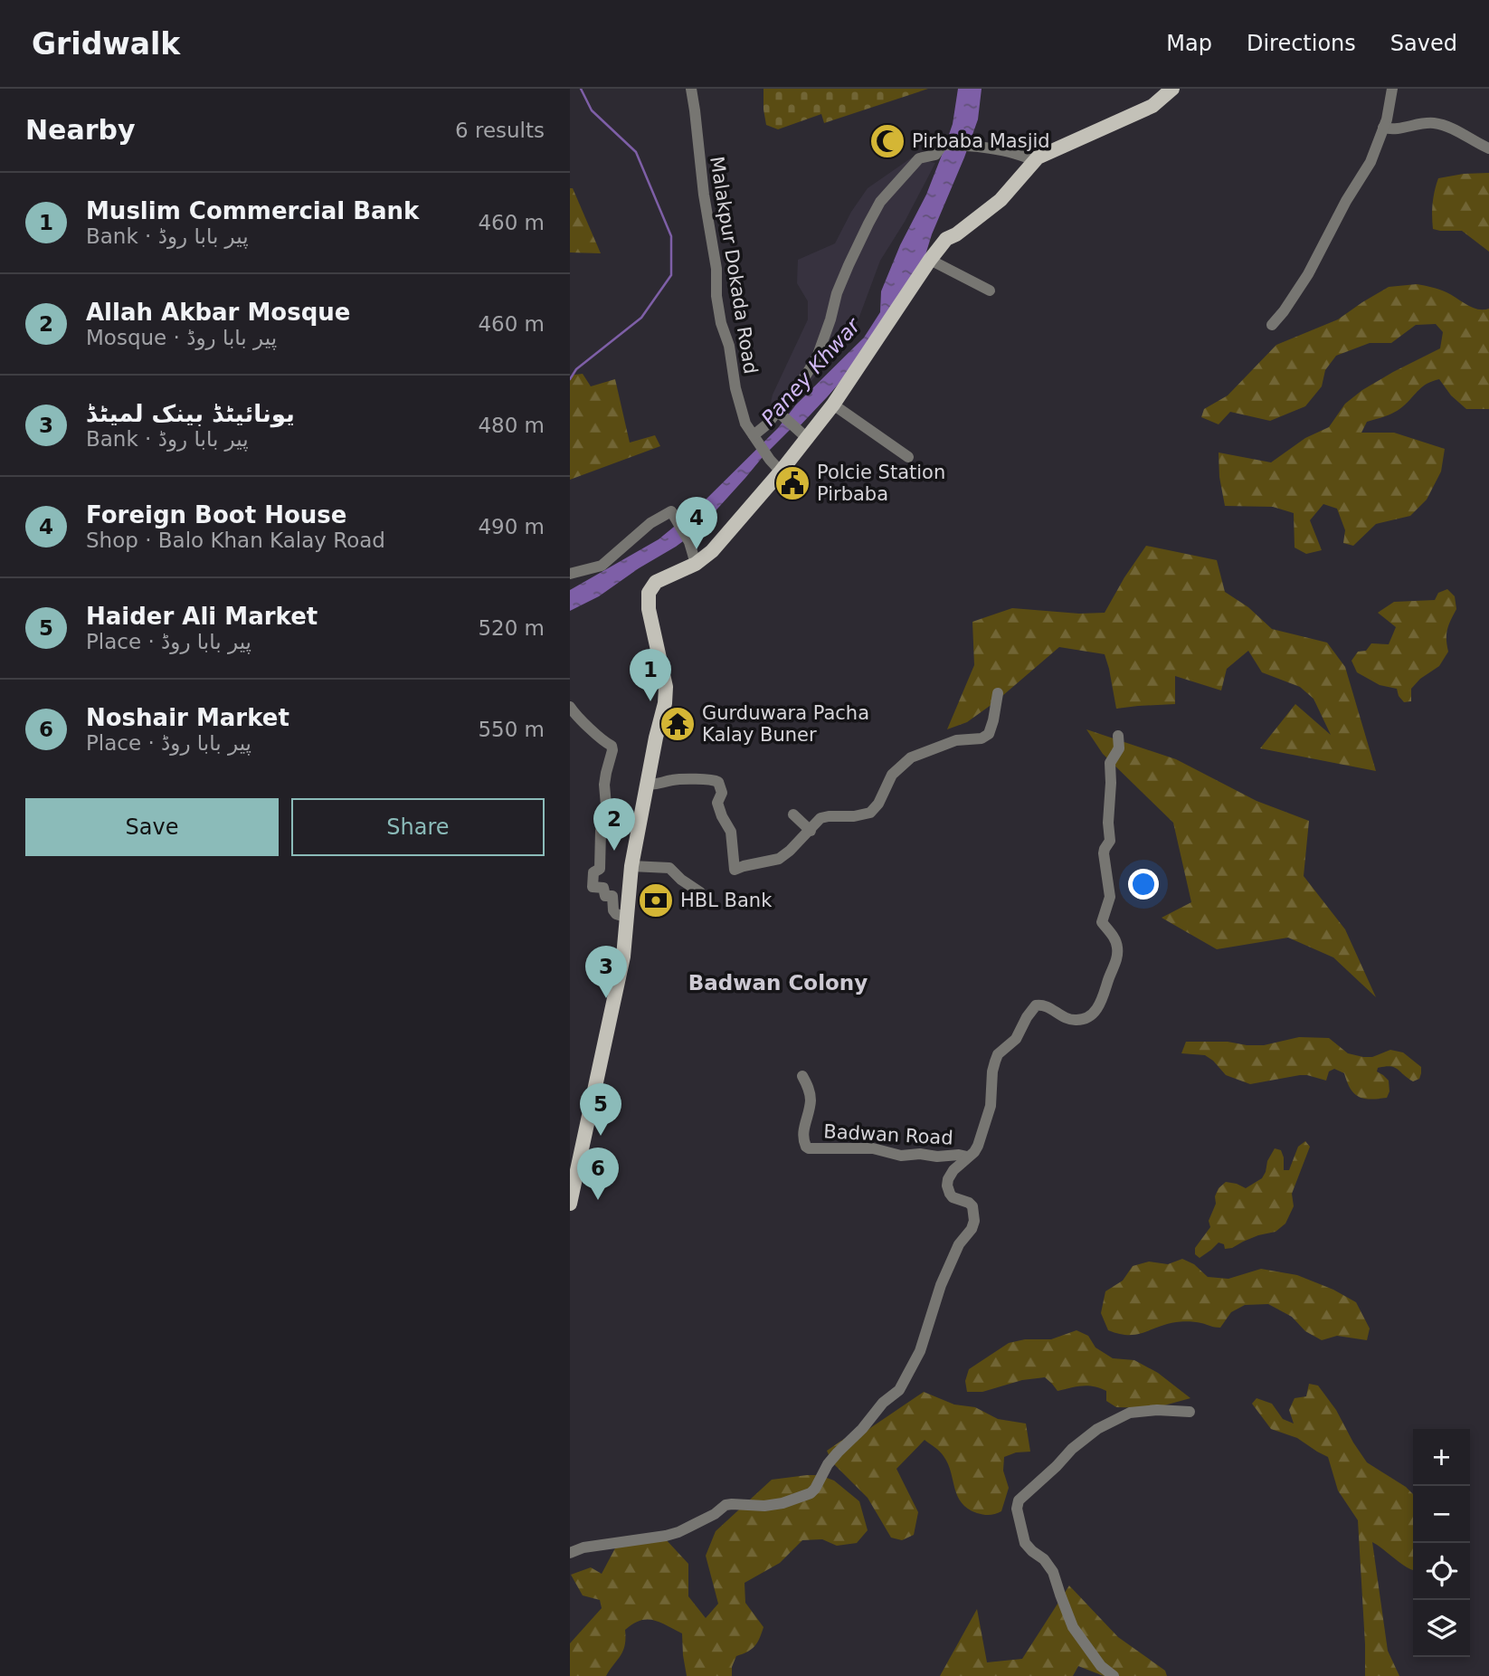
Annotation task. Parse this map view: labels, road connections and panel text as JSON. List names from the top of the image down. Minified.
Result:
{"streets":{"street":["Malakpur Dokada Road","Badwan Road"]},"districts":["Badwan Colony"],"water":["Paney Khwar"],"places":{"mosque":["Pirbaba Masjid"],"public building":["Polcie Station Pirbaba"],"temple":["Gurduwara Pacha Kalay Buner"],"bank":["HBL Bank"]},"page":{"header":"Gridwalk","nav":["Map","Directions","Saved"],"heading":["Nearby","6 results"],"list":[{"mark":"1","name":"Muslim Commercial Bank","note":"Bank · پیر بابا روڈ","value":"460 m"},{"mark":"2","name":"Allah Akbar Mosque","note":"Mosque · پیر بابا روڈ","value":"460 m"},{"mark":"3","name":"یونائیٹڈ بینک لمیٹڈ","note":"Bank · پیر بابا روڈ","value":"480 m"},{"mark":"4","name":"Foreign Boot House","note":"Shop · Balo Khan Kalay Road","value":"490 m"},{"mark":"5","name":"Haider Ali Market","note":"Place · پیر بابا روڈ","value":"520 m"},{"mark":"6","name":"Noshair Market","note":"Place · پیر بابا روڈ","value":"550 m"}],"pins":["4","1","2","3","5","6"],"buttons":["Save","Share"],"map_buttons":["+","−"]}}
